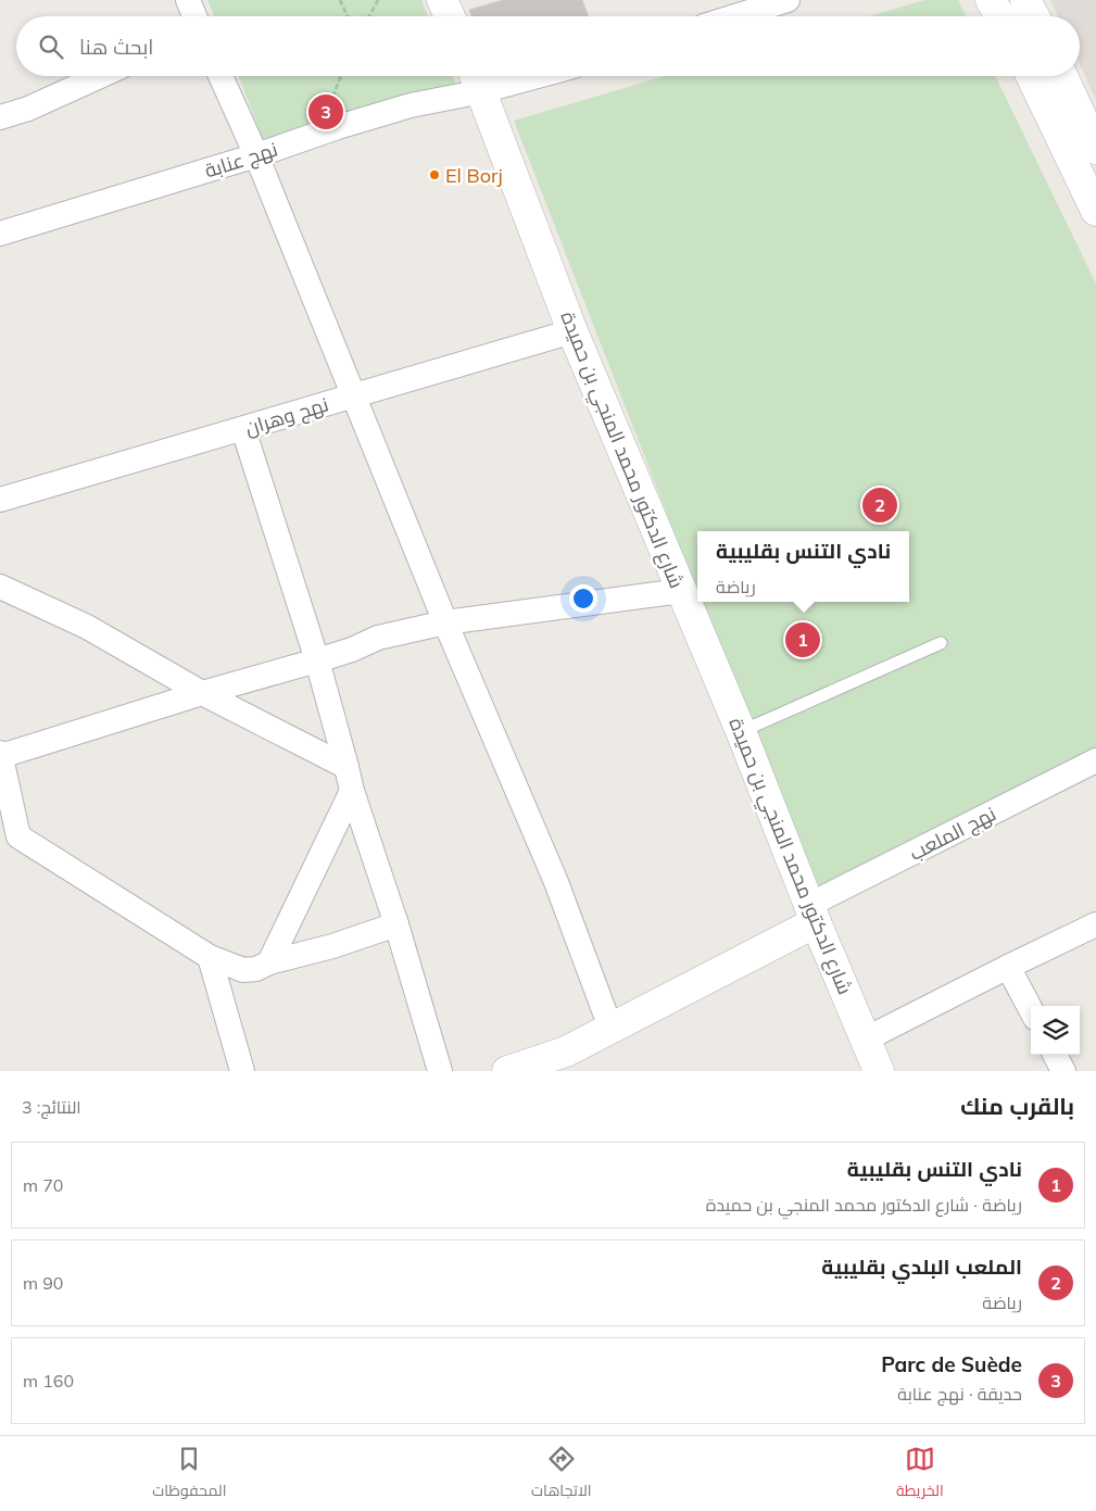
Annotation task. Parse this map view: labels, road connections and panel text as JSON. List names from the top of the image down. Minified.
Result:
{"streets":{"street":["نهج عنابة","نهج وهران","شارع الدكتور محمد المنجي بن حميدة","نهج الملعب"]},"crossings":[["نهج عنابة","شارع الدكتور محمد المنجي بن حميدة"],["نهج وهران","شارع الدكتور محمد المنجي بن حميدة"],["شارع الدكتور محمد المنجي بن حميدة","نهج الملعب"]],"places":["El Borj"],"page":{"search":"ابحث هنا","pins":["3","2","1"],"popup":["نادي التنس بقليبية","رياضة"],"heading":["بالقرب منك","النتائج: 3"],"list":[{"mark":"1","name":"نادي التنس بقليبية","note":"رياضة · شارع الدكتور محمد المنجي بن حميدة","value":"70 m"},{"mark":"2","name":"الملعب البلدي بقليبية","note":"رياضة","value":"90 m"},{"mark":"3","name":"Parc de Suède","note":"حديقة · نهج عنابة","value":"160 m"}],"nav":["الخريطة","الاتجاهات","المحفوظات"]}}
